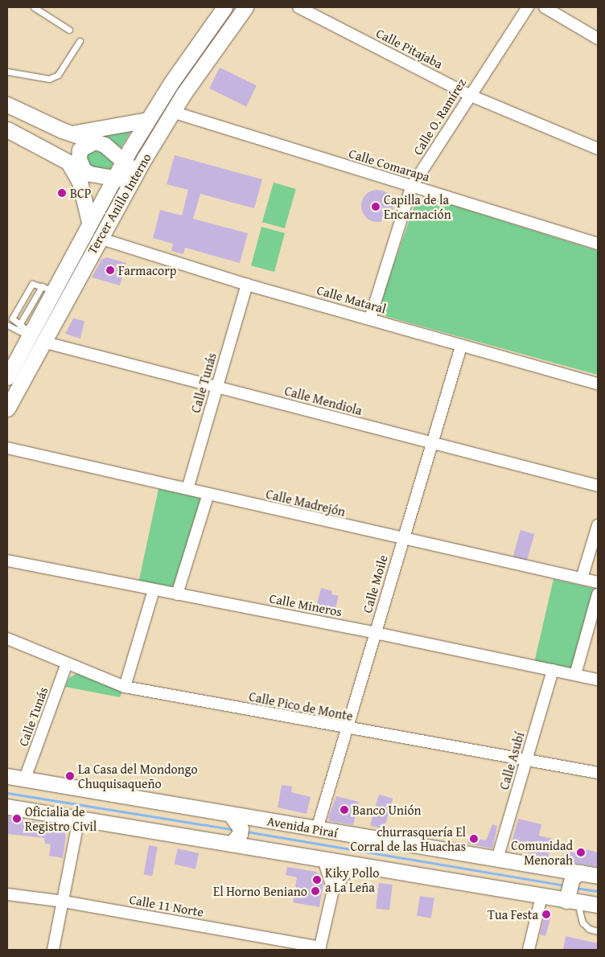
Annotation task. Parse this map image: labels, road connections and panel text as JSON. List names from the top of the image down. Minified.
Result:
{"streets":{"main road":["Tercer Anillo Interno","Avenida Piraí"],"street":["Calle Pitajaba","Calle O. Ramírez","Calle Comarapa","Calle Mataral","Calle Tunás","Calle Mendiola","Calle Madrejón","Calle Moile","Calle Mineros","Calle Pico de Monte","Calle Asubí","Calle 11 Norte"]},"crossings":[["Calle Pitajaba","Calle O. Ramírez"],["Calle O. Ramírez","Calle Comarapa"],["Calle O. Ramírez","Calle Mataral"],["Calle Comarapa","Tercer Anillo Interno"],["Tercer Anillo Interno","Calle Mataral"],["Tercer Anillo Interno","Calle Mendiola"],["Calle Mataral","Calle Tunás"],["Calle Mataral","Calle Moile"],["Calle Tunás","Calle Mendiola"],["Calle Tunás","Calle Madrejón"],["Calle Tunás","Calle Pico de Monte"],["Calle Tunás","Avenida Piraí"],["Calle Mendiola","Calle Moile"],["Calle Madrejón","Calle Moile"],["Calle Moile","Calle Mineros"],["Calle Moile","Calle Pico de Monte"],["Calle Moile","Avenida Piraí"],["Calle Mineros","Calle Asubí"],["Calle Pico de Monte","Calle Asubí"],["Calle Asubí","Avenida Piraí"]],"places":["BCP","Capilla de la Encarnación","Farmacorp","La Casa del Mondongo Chuquisaqueño","Banco Unión","Oficialia de Registro Civil","churrasquería El Corral de las Huachas","Comunidad Menorah","Kiky Pollo a La Leña","El Horno Beniano","Tua Festa"]}
